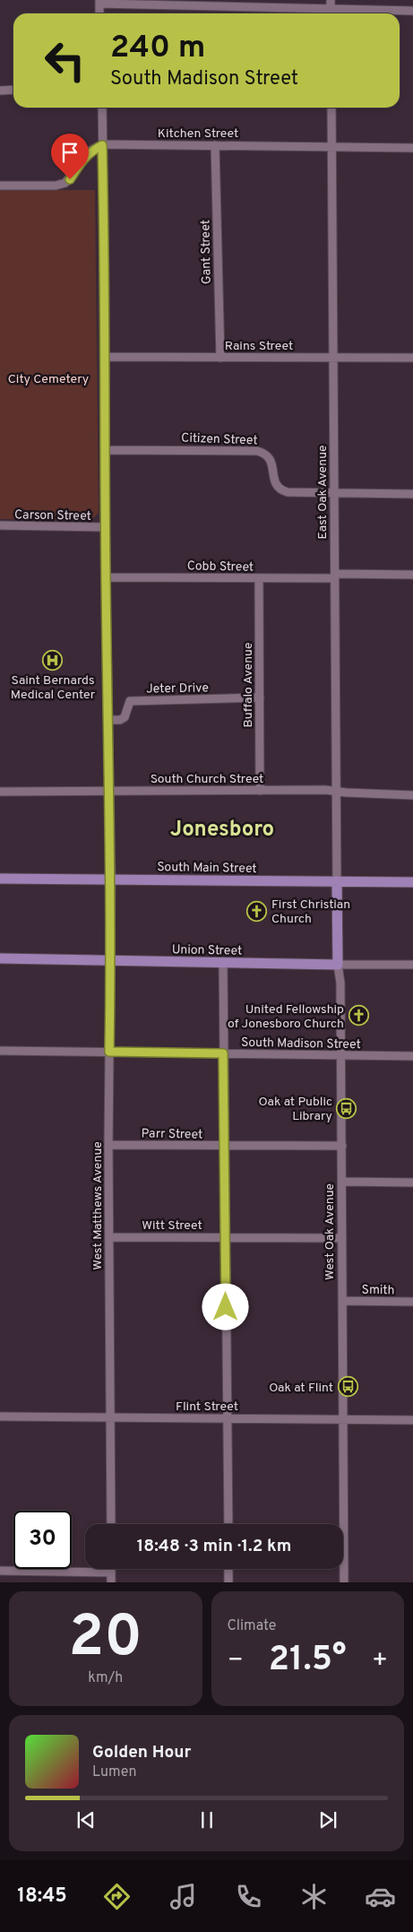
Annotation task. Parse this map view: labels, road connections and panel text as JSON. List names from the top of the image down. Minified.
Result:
{"streets":{"main road":["South Main Street","Union Street","West Oak Avenue"],"street":["Kitchen Street","Gant Street","Rains Street","Citizen Street","East Oak Avenue","Carson Street","Cobb Street","Buffalo Avenue","Jeter Drive","South Church Street","South Madison Street","Parr Street","West Matthews Avenue","Witt Street","Smith","Flint Street"]},"crossings":[["Kitchen Street","Gant Street"],["Kitchen Street","East Oak Avenue"],["Kitchen Street","West Matthews Avenue"],["Gant Street","Rains Street"],["Rains Street","East Oak Avenue"],["Rains Street","West Matthews Avenue"],["Citizen Street","East Oak Avenue"],["Citizen Street","West Matthews Avenue"],["East Oak Avenue","Cobb Street"],["East Oak Avenue","South Church Street"],["East Oak Avenue","South Main Street"],["East Oak Avenue","West Oak Avenue"],["Carson Street","West Matthews Avenue"],["Cobb Street","Buffalo Avenue"],["Cobb Street","West Matthews Avenue"],["Buffalo Avenue","Jeter Drive"],["Buffalo Avenue","South Church Street"],["Jeter Drive","West Matthews Avenue"],["South Church Street","West Matthews Avenue"],["South Main Street","West Matthews Avenue"],["South Main Street","West Oak Avenue"],["Union Street","West Matthews Avenue"],["Union Street","West Oak Avenue"],["South Madison Street","West Matthews Avenue"],["South Madison Street","West Oak Avenue"],["Parr Street","West Matthews Avenue"],["Parr Street","West Oak Avenue"],["West Matthews Avenue","Witt Street"],["West Matthews Avenue","Flint Street"],["Witt Street","West Oak Avenue"],["West Oak Avenue","Smith"],["West Oak Avenue","Flint Street"]],"districts":["Jonesboro"],"parks":["City Cemetery"],"places":{"hospital":["Saint Bernards Medical Center"],"church":["First Christian Church","United Fellowship of Jonesboro Church"],"bus stop":["Oak at Public Library","Oak at Flint"]},"page":{"turn":["240 m","South Madison Street"],"limit":"30","trip":"18:48 · 3 min · 1.2 km","tile":[["20","km/h"],"Climate"],"heat":["−","21.5°","+"],"song":["Golden Hour","Lumen"],"tabs":"18:45"}}
